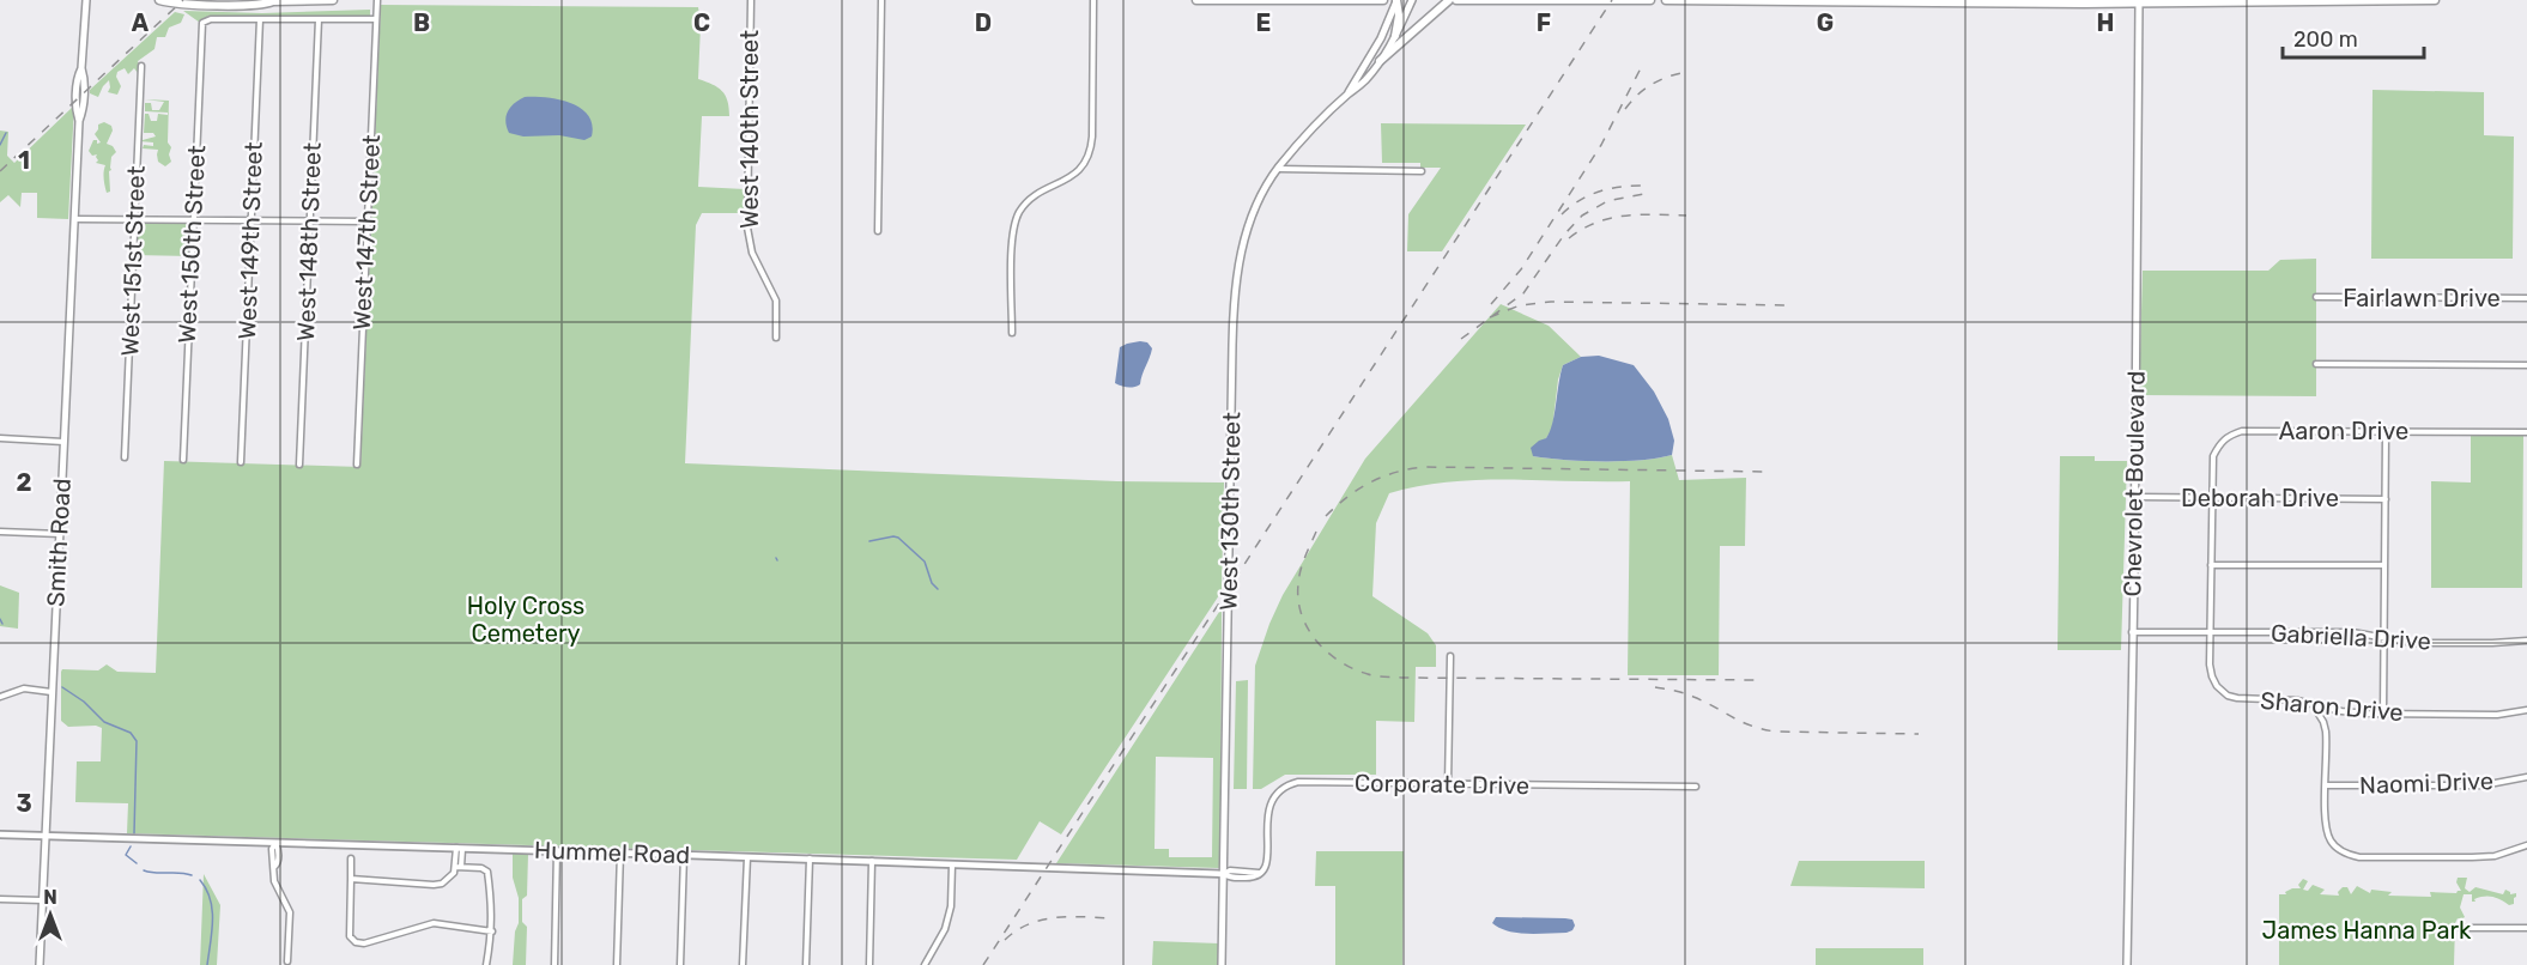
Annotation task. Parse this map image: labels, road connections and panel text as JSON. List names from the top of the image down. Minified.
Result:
{"streets":{"main road":["Chevrolet Boulevard","West 130th Street","Smith Road"],"street":["West 140th Street","West 147th Street","West 149th Street","West 148th Street","West 150th Street","West 151st Street","Fairlawn Drive","Aaron Drive","Deborah Drive","Gabriella Drive","Sharon Drive","Naomi Drive","Corporate Drive","Hummel Road"]},"crossings":[["West 149th Street","West 150th Street"],["Aaron Drive","Deborah Drive"],["Chevrolet Boulevard","Deborah Drive"],["Chevrolet Boulevard","Gabriella Drive"],["West 130th Street","Corporate Drive"],["West 130th Street","Hummel Road"],["Smith Road","Hummel Road"],["Gabriella Drive","Sharon Drive"],["Corporate Drive","Hummel Road"]],"parks":["Holy Cross Cemetery","James Hanna Park"],"scale_bar":"200 m","north":"top","grid":{"columns":["A","B","C","D","E","F","G","H"],"rows":["1","2","3"]}}
